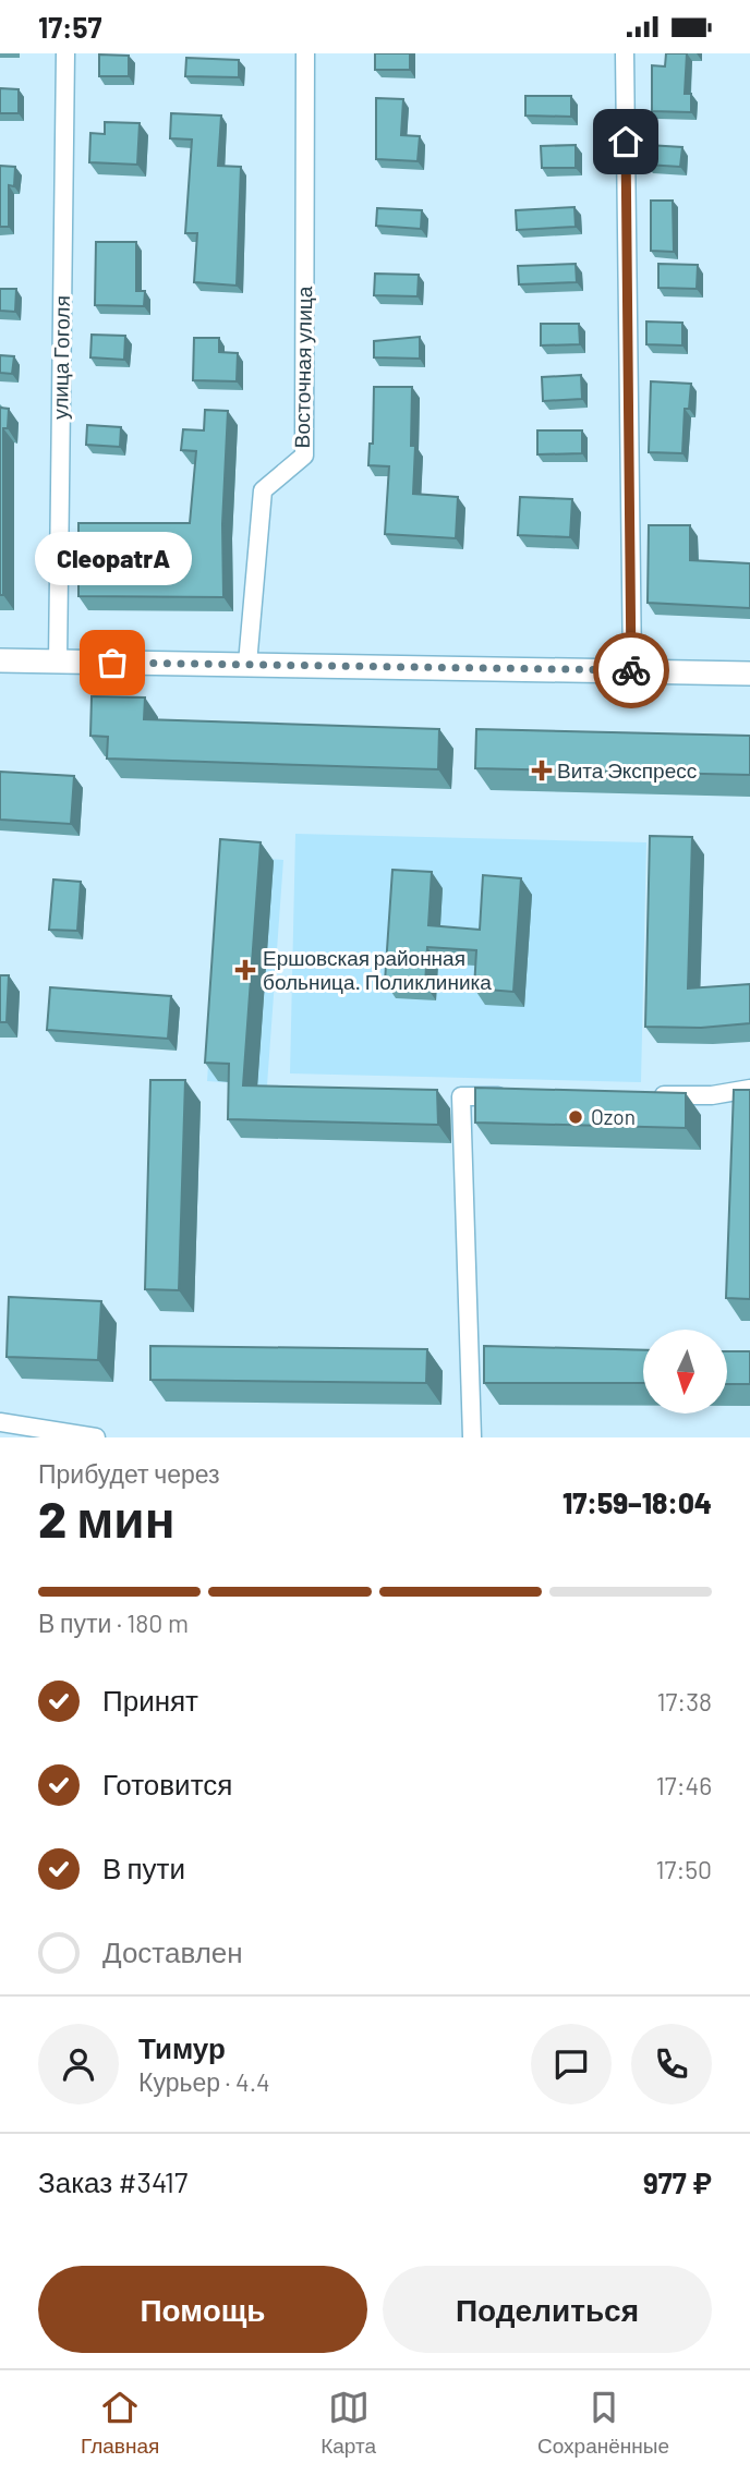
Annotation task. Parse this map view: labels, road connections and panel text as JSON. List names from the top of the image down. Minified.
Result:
{"streets":{"street":["улица Гоголя","Восточная улица"]},"places":{"other":["CleopatrA","Ozon"],"health":["Вита Экспресс","Ершовская районная больница. Поликлиника"]},"north":"bottom","page":{"status":"17:57","bubble":"CleopatrA","heading":["2 мин","Прибудет через","17:59–18:04"],"panel":["Тимур","Курьер · 4.4","Заказ #3417","977 ₽"],"bar":"В пути · 180 m","list":[["Принят","17:38"],["Готовится","17:46"],["В пути","17:50"],"Доставлен"],"buttons":["Помощь","Поделиться"],"tabs":["Главная","Карта","Сохранённые"]}}
